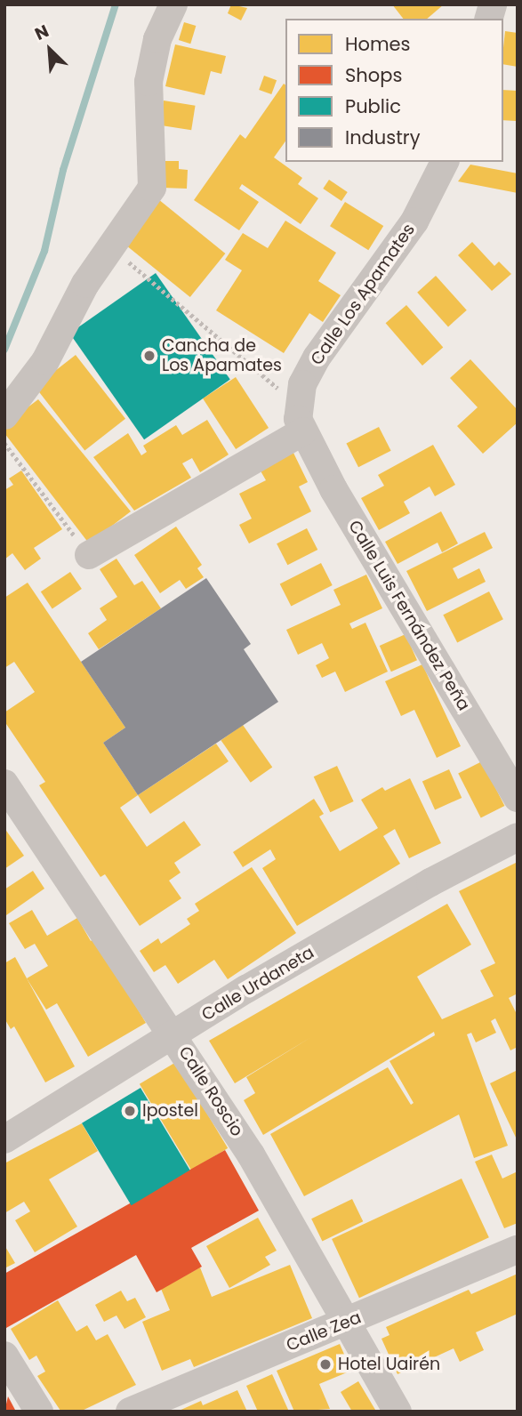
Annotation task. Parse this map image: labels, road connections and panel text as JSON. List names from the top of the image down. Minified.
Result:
{"streets":{"street":["Calle Los Apamates","Calle Luis Fernández Peña","Calle Urdaneta","Calle Roscio","Calle Zea"]},"crossings":[["Calle Los Apamates","Calle Luis Fernández Peña"],["Calle Urdaneta","Calle Roscio"],["Calle Roscio","Calle Zea"]],"places":["Cancha de Los Apamates","Ipostel","Hotel Uairén"],"legend":["Homes","Shops","Public","Industry"],"north":"top left"}
